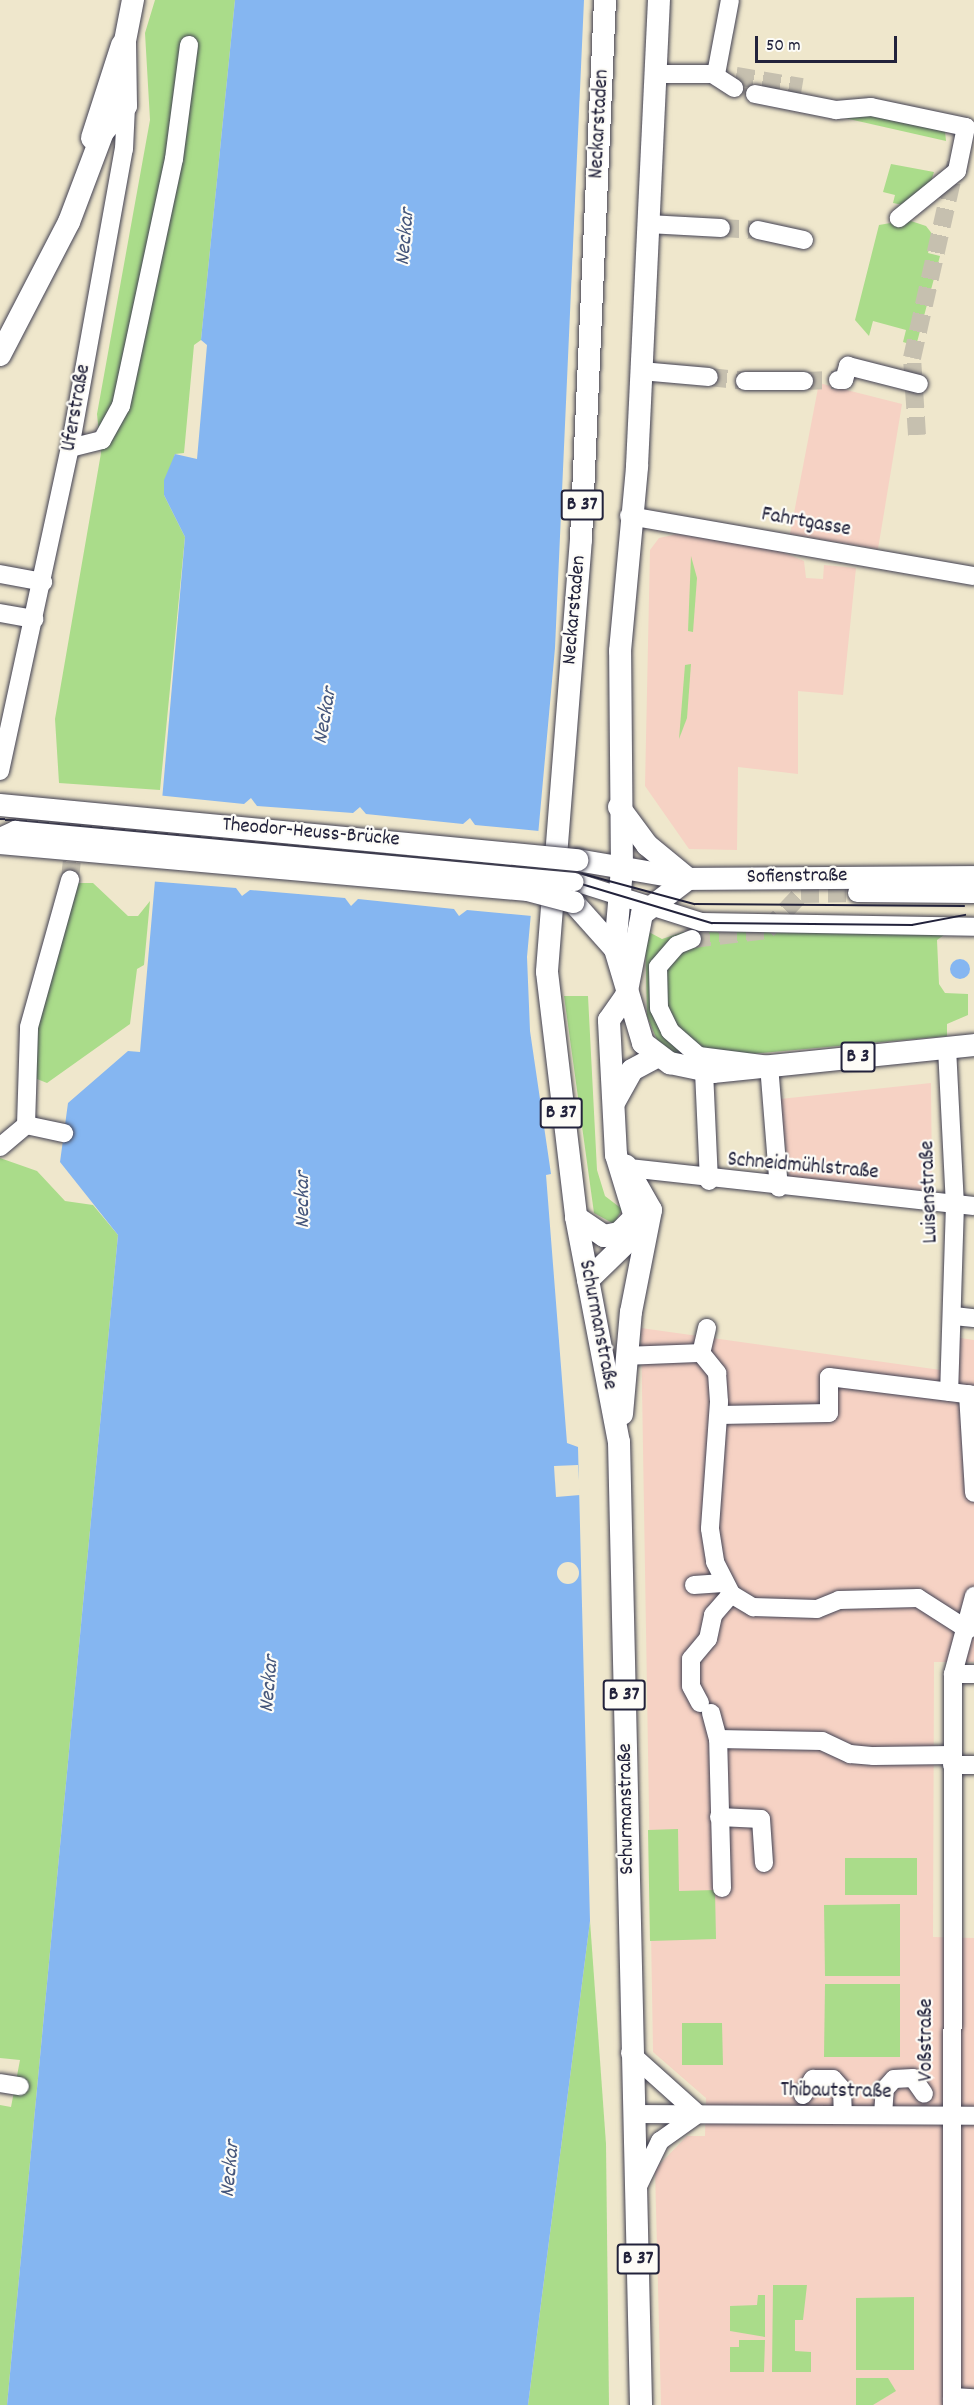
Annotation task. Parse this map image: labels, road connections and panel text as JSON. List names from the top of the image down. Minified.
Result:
{"streets":{"main road":["Neckarstaden","Uferstraße","B 37","Theodor-Heuss-Brücke","Sofienstraße","B 3","Schurmanstraße"],"street":["Fahrtgasse","Schneidmühlstraße","Luisenstraße","Voßstraße","Thibautstraße"]},"crossings":[["Neckarstaden","Schurmanstraße"],["Theodor-Heuss-Brücke","Sofienstraße"],["B 3","Luisenstraße"],["Schneidmühlstraße","Luisenstraße"],["Schurmanstraße","Thibautstraße"],["Voßstraße","Thibautstraße"]],"water":["Neckar"],"scale_bar":"50 m"}
